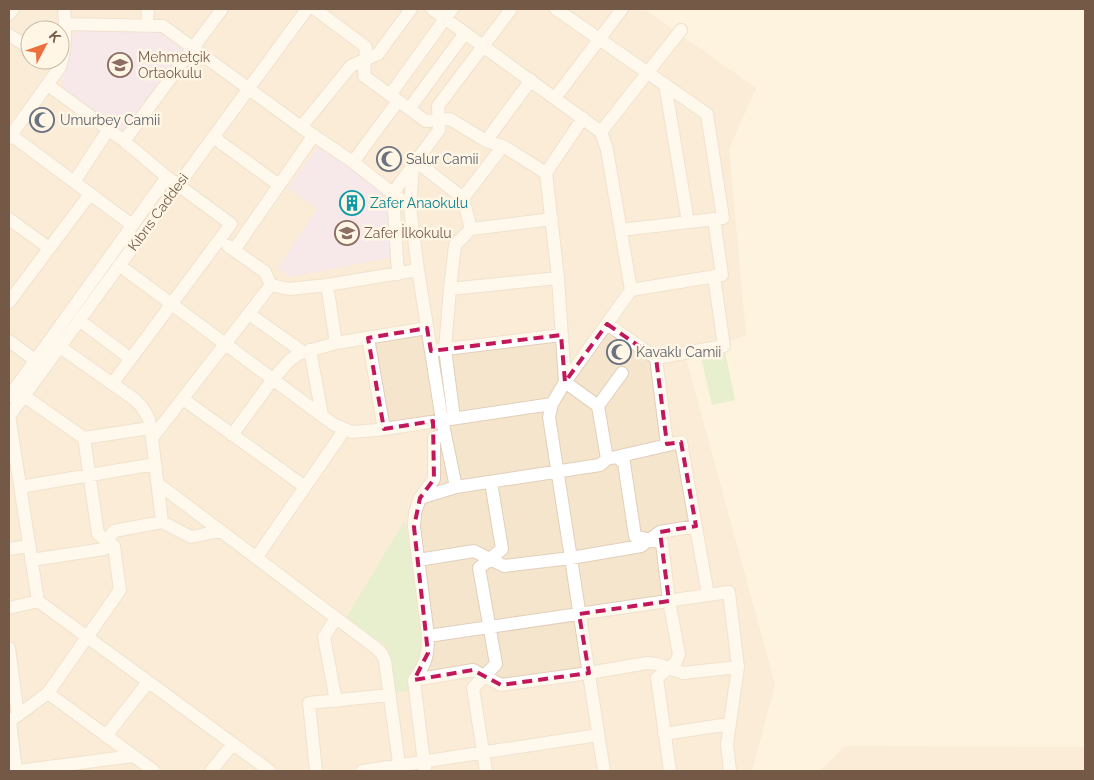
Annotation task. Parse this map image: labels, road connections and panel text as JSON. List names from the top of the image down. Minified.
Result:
{"streets":{"street":["Kıbrıs Caddesi"]},"places":{"school or university":["Mehmetçik Ortaokulu","Zafer İlkokulu"],"mosque":["Umurbey Camii","Salur Camii","Kavaklı Camii"],"building":["Zafer Anaokulu"]},"north":"top right"}
